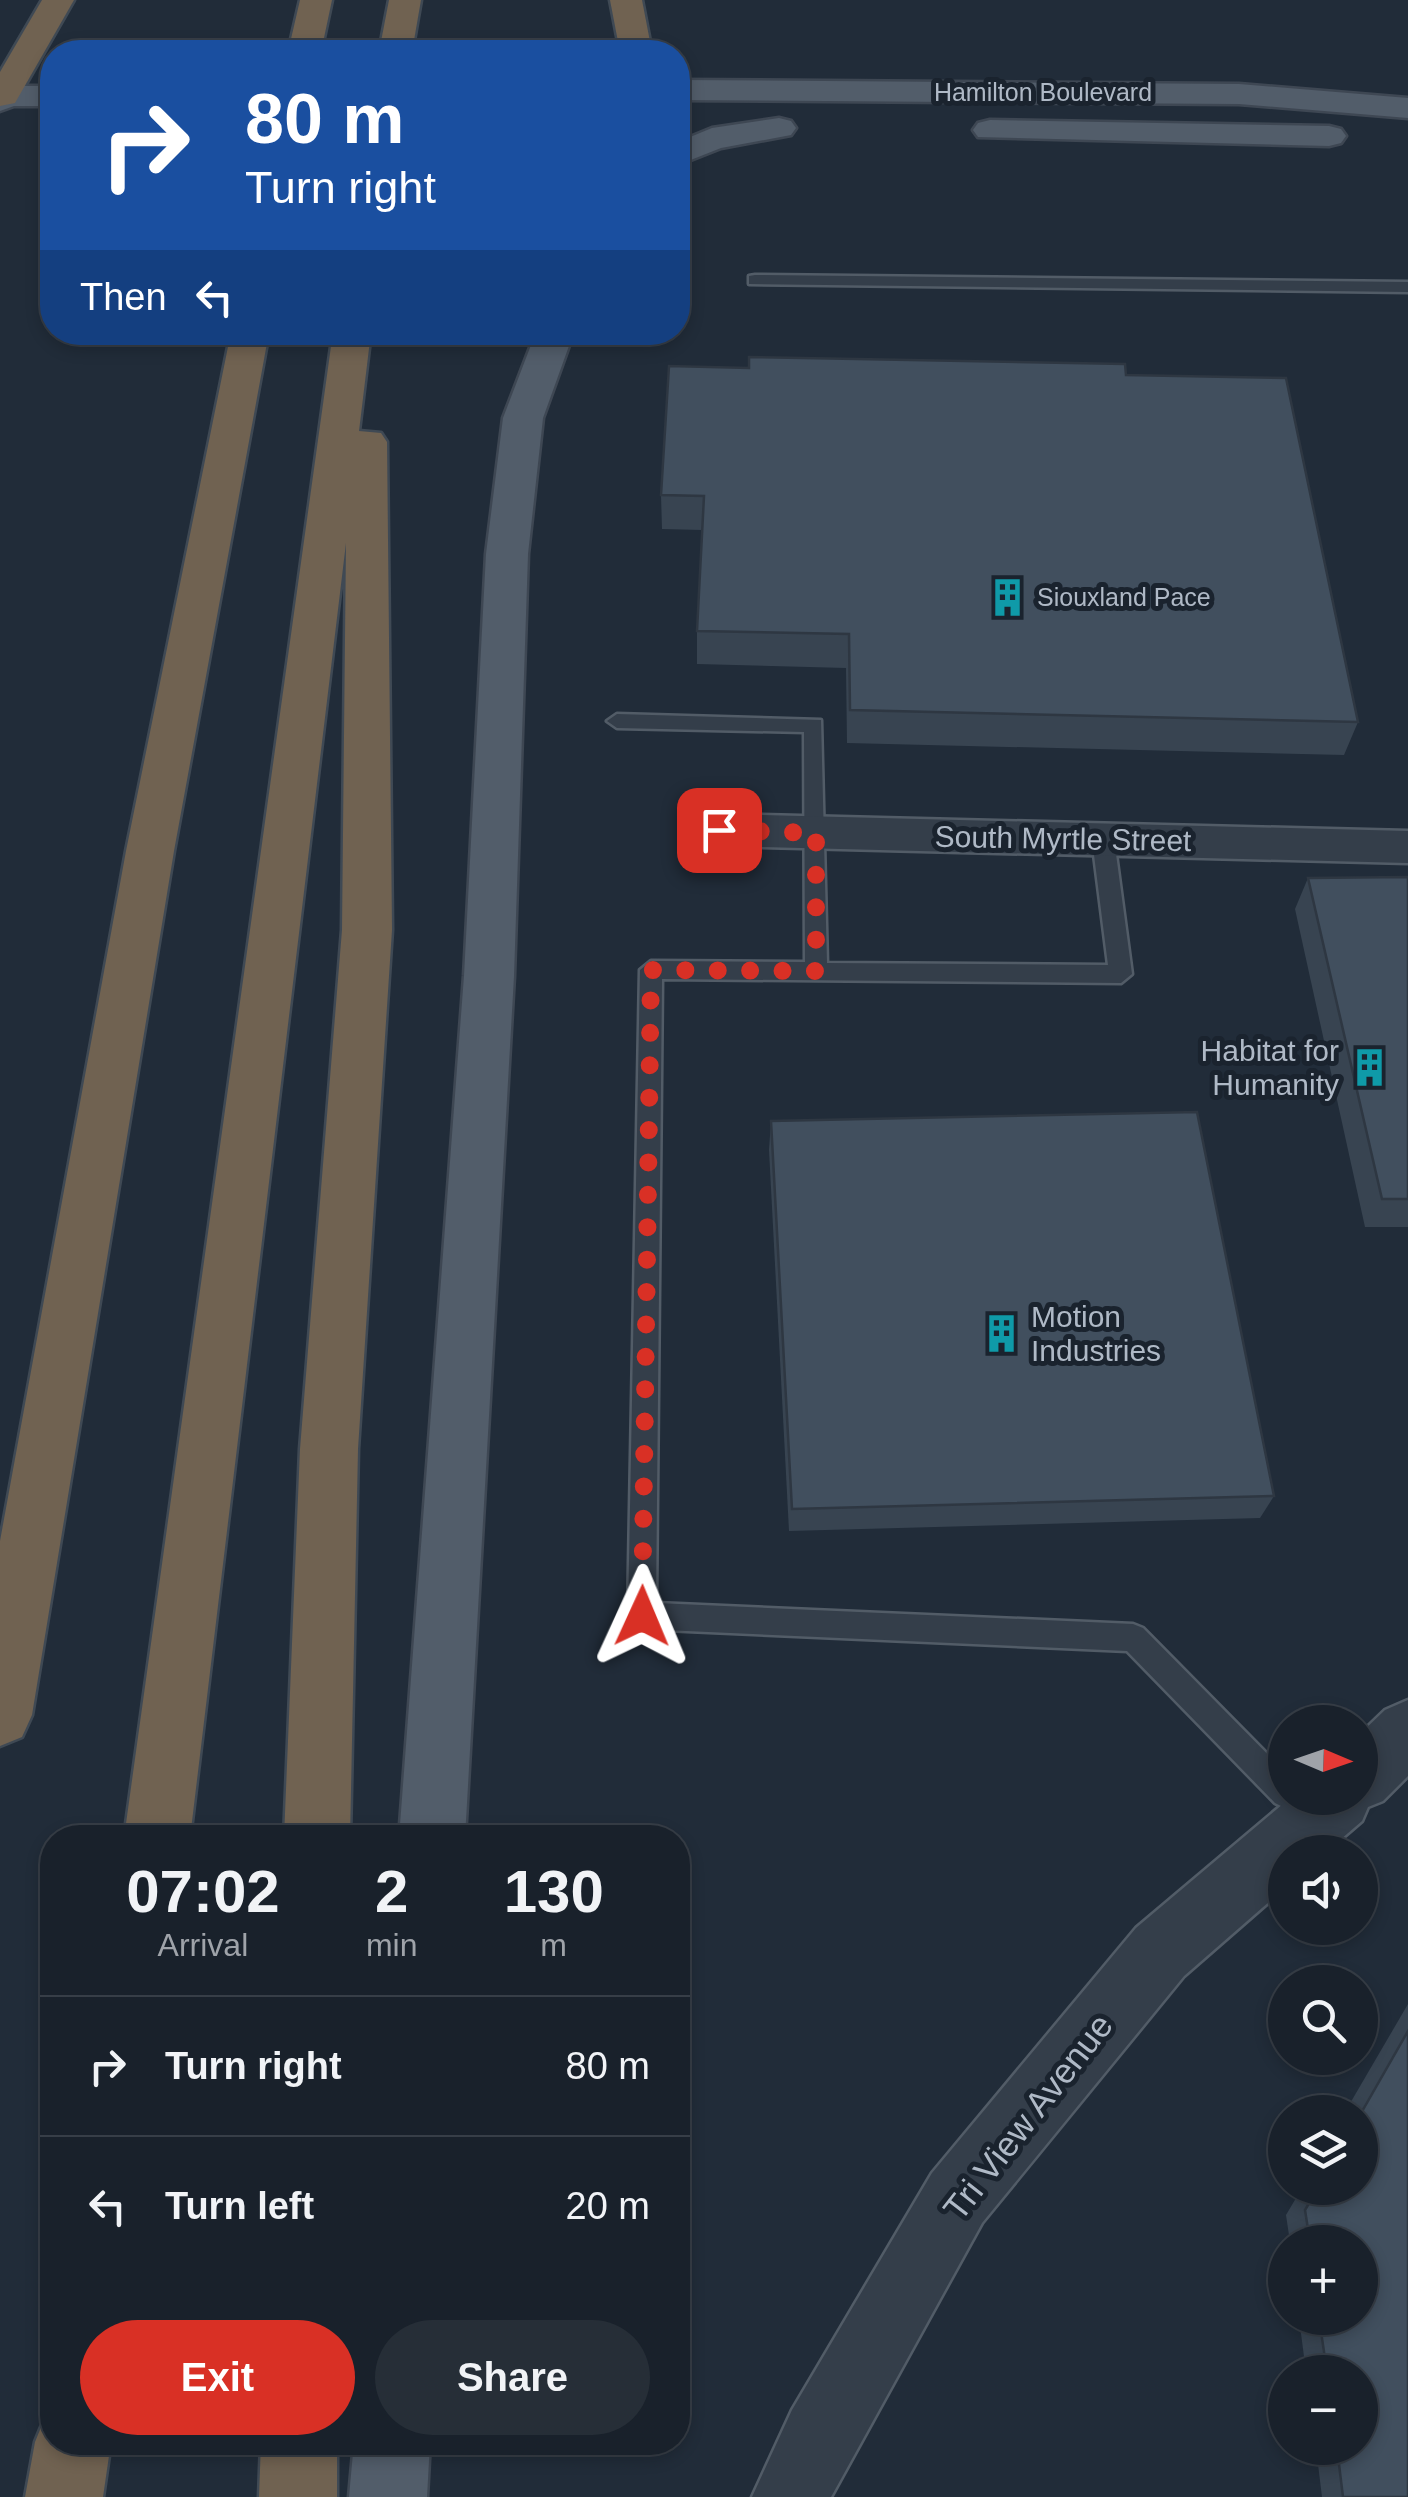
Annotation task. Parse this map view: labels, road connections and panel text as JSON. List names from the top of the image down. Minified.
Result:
{"streets":{"main road":["Hamilton Boulevard"],"street":["South Myrtle Street","Tri View Avenue"]},"places":{"building":["Siouxland Pace","Habitat for Humanity","Motion Industries"]},"north":"right","page":{"turn":["80 m","Turn right"],"then":"Then","map_buttons":["+","−"],"eta":["07:02","Arrival","2","min","130","m"],"list":[{"name":"Turn right","value":"80 m"},{"name":"Turn left","value":"20 m"}],"buttons":["Exit","Share"]}}
